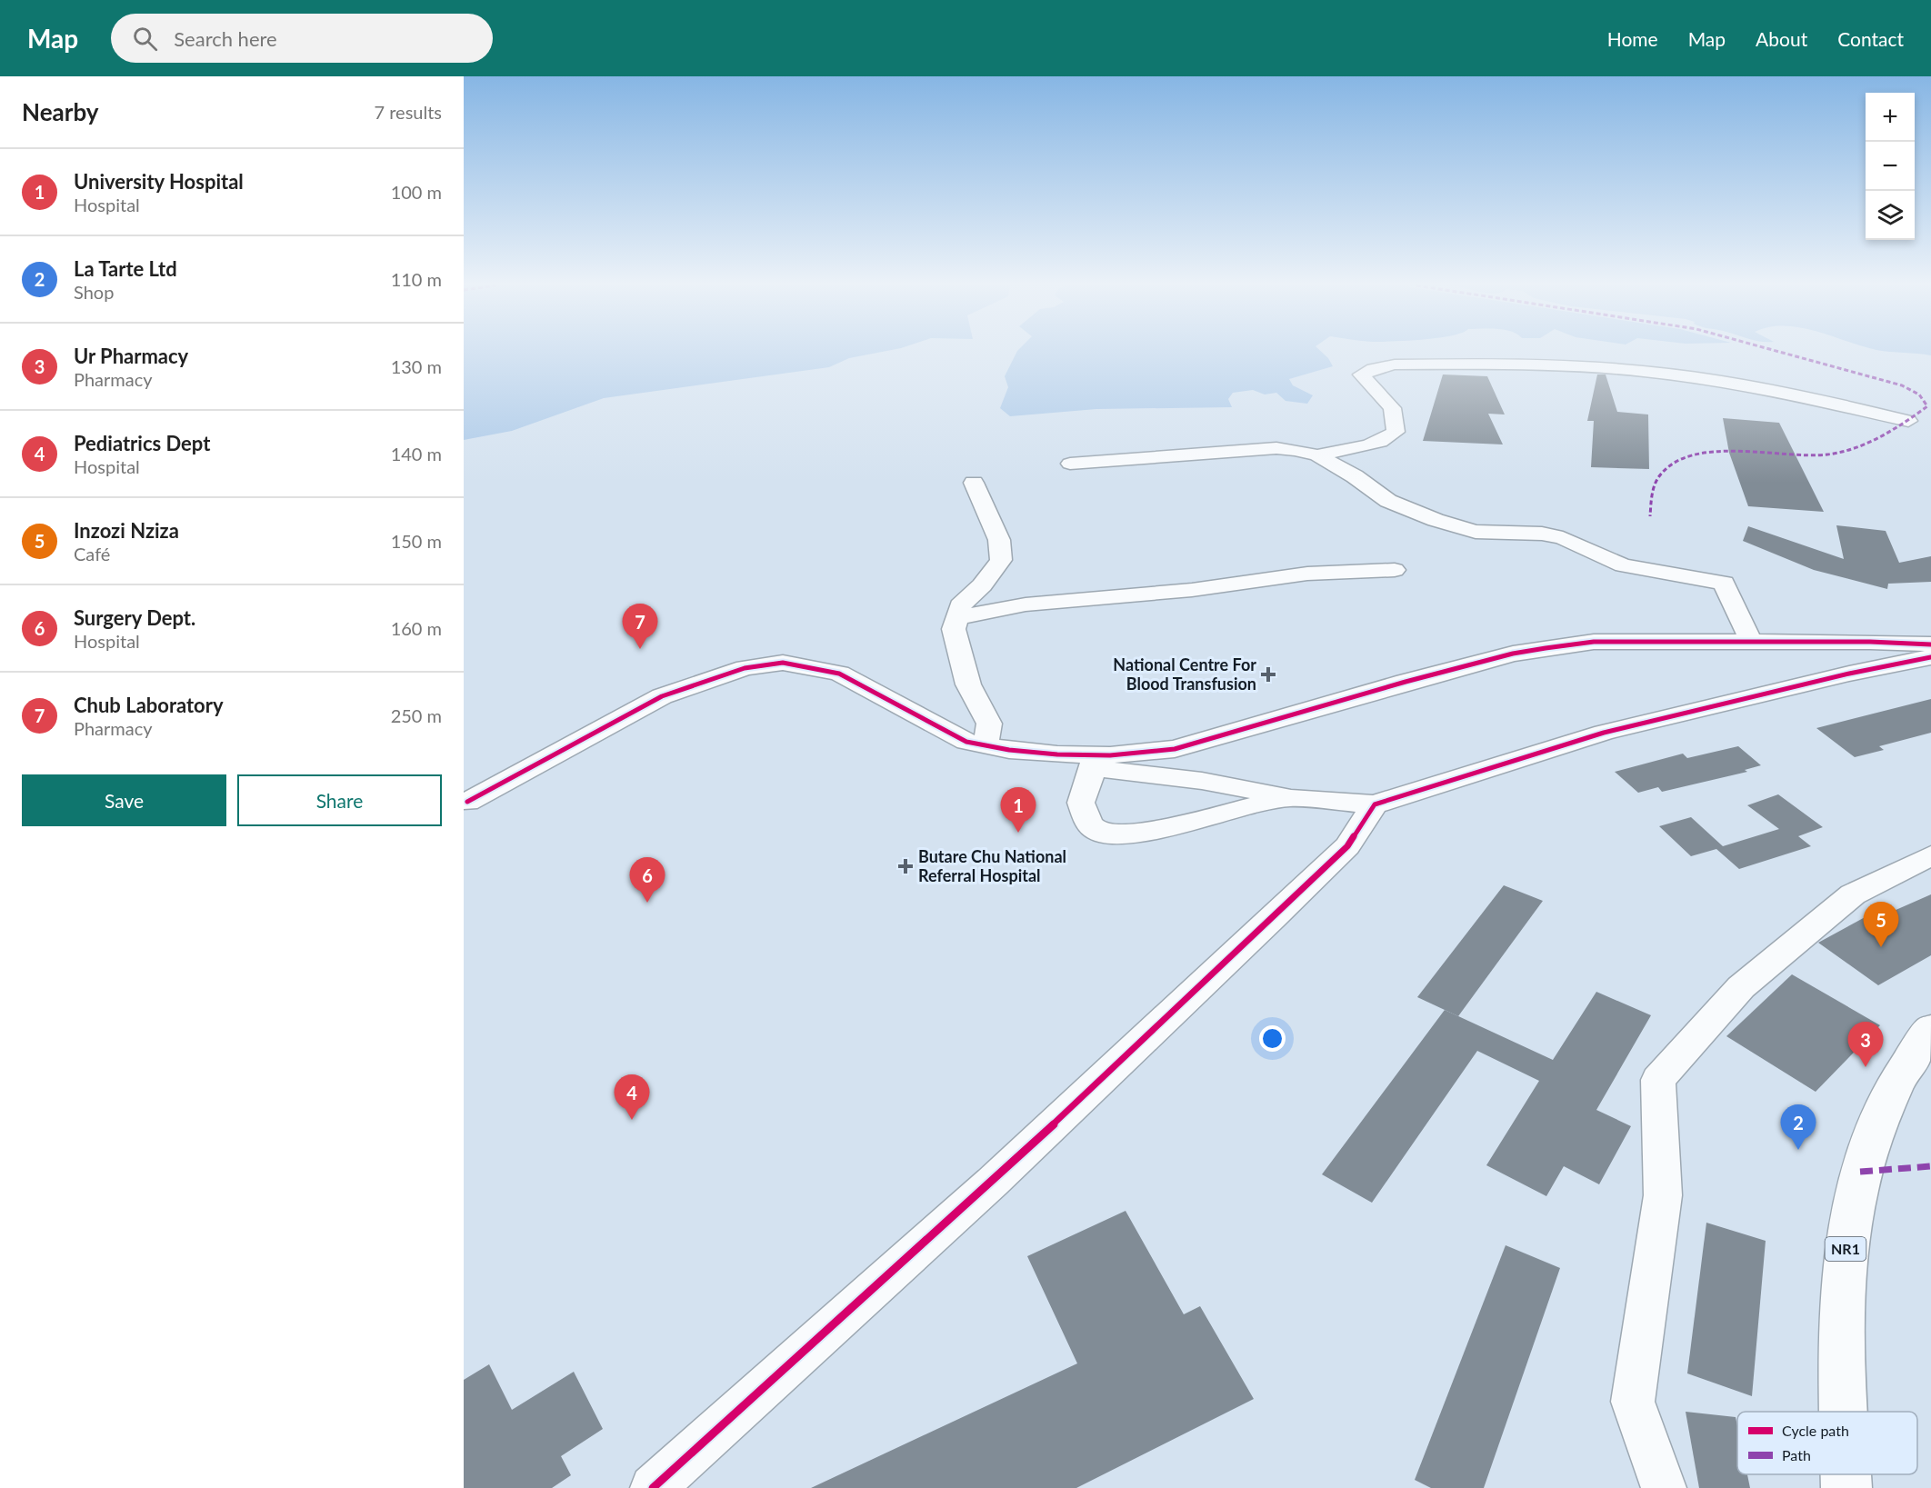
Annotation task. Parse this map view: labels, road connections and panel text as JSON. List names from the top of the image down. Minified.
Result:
{"streets":{"highway":["NR1"]},"places":{"health":["National Centre For Blood Transfusion","Butare Chu National Referral Hospital"]},"legend":["Cycle path","Path"],"page":{"header":"Map","search":"Search here","nav":["Home","Map","About","Contact"],"heading":["Nearby","7 results"],"map_buttons":["+","−"],"list":[{"mark":"1","name":"University Hospital","note":"Hospital","value":"100 m"},{"mark":"2","name":"La Tarte Ltd","note":"Shop","value":"110 m"},{"mark":"3","name":"Ur Pharmacy","note":"Pharmacy","value":"130 m"},{"mark":"4","name":"Pediatrics Dept","note":"Hospital","value":"140 m"},{"mark":"5","name":"Inzozi Nziza","note":"Café","value":"150 m"},{"mark":"6","name":"Surgery Dept.","note":"Hospital","value":"160 m"},{"mark":"7","name":"Chub Laboratory","note":"Pharmacy","value":"250 m"}],"pins":["7","1","6","5","3","4","2"],"buttons":["Save","Share"]}}
